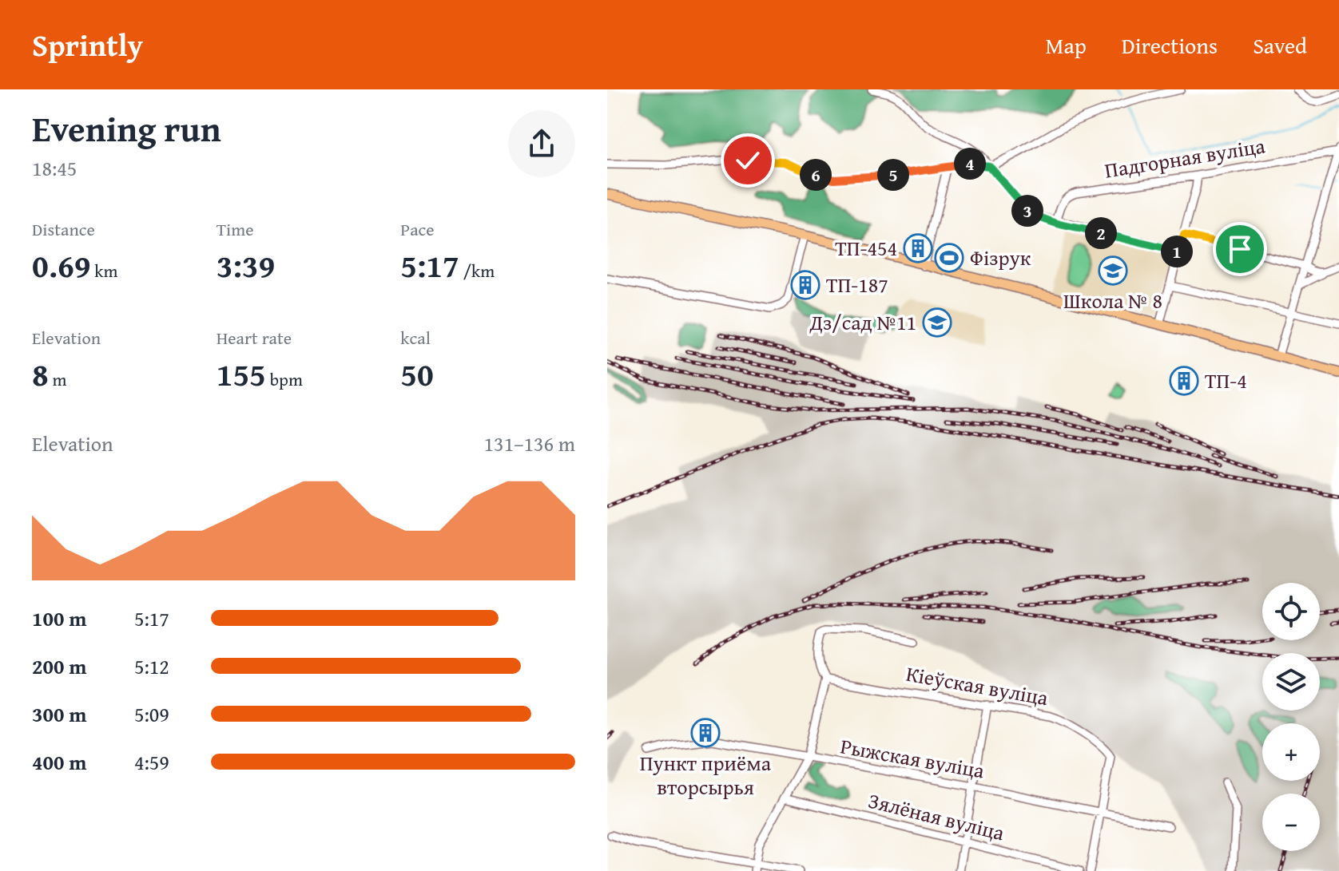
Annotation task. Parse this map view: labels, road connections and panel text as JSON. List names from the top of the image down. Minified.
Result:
{"streets":{"street":["Падгорная вуліца","Кіеўская вуліца","Рыжская вуліца","Зялёная вуліца"]},"crossings":[["Кіеўская вуліца","Рыжская вуліца"]],"places":{"building":["ТП-454","ТП-187","ТП-4","Пункт приёма вторсырья"],"sports":["Фізрук"],"school or university":["Школа № 8","Дз/сад №11"]},"page":{"header":"Sprintly","nav":["Map","Directions","Saved"],"heading":["Evening run","18:45"],"pins":["4","5","6","3","2","1"],"stats":[["Distance","0.69 km"],["Time","3:39"],["Pace","5:17 /km"],["Elevation","8 m"],["Heart rate","155 bpm"],["kcal","50"]],"chart":["Elevation","131–136 m"],"map_buttons":["+","−"],"list":[{"name":"100 m","note":"5:17"},{"name":"200 m","note":"5:12"},{"name":"300 m","note":"5:09"},{"name":"400 m","note":"4:59"}]}}
